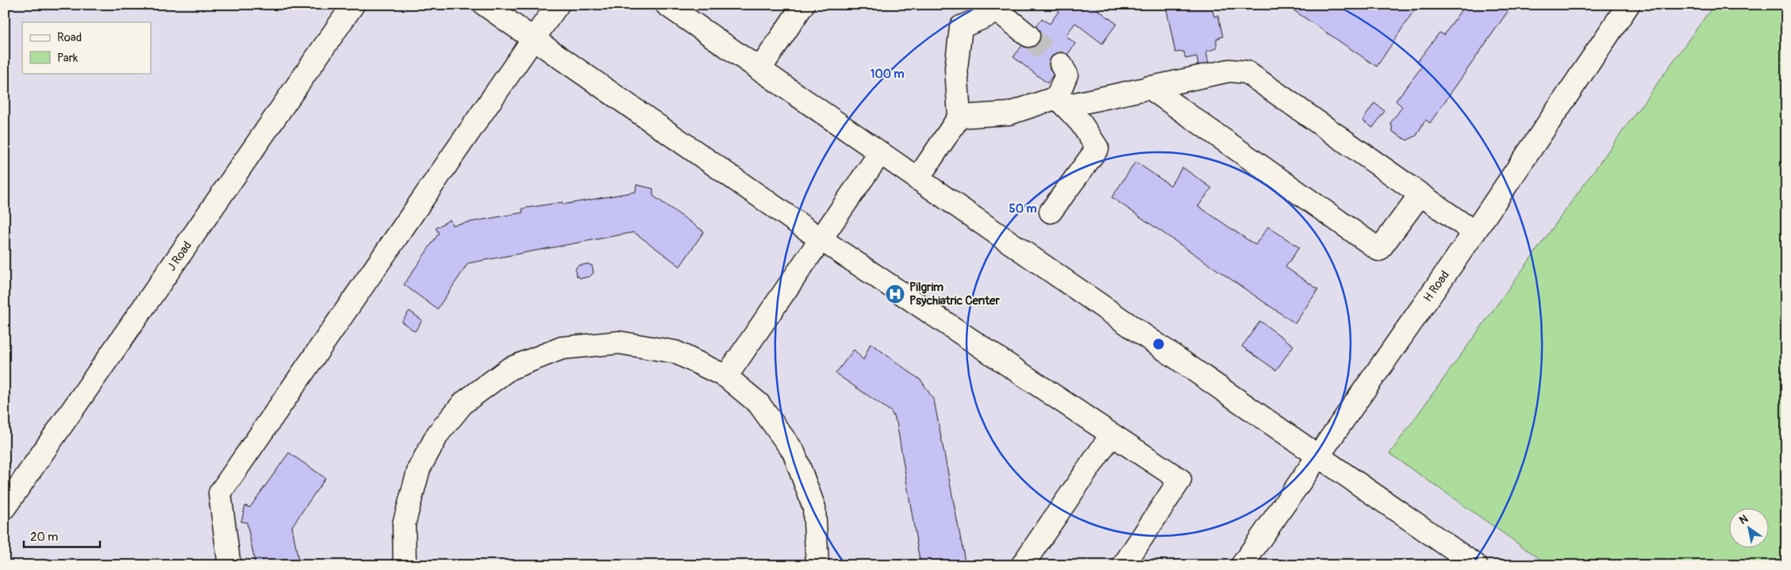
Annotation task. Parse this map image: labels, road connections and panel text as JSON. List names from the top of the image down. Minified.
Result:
{"streets":{"lane":["J Road","H Road"]},"places":{"hospital":["Pilgrim Psychiatric Center"]},"legend":["Road","Park"],"scale_bar":"20 m","north":"top left","rings":["100 m","50 m"]}
